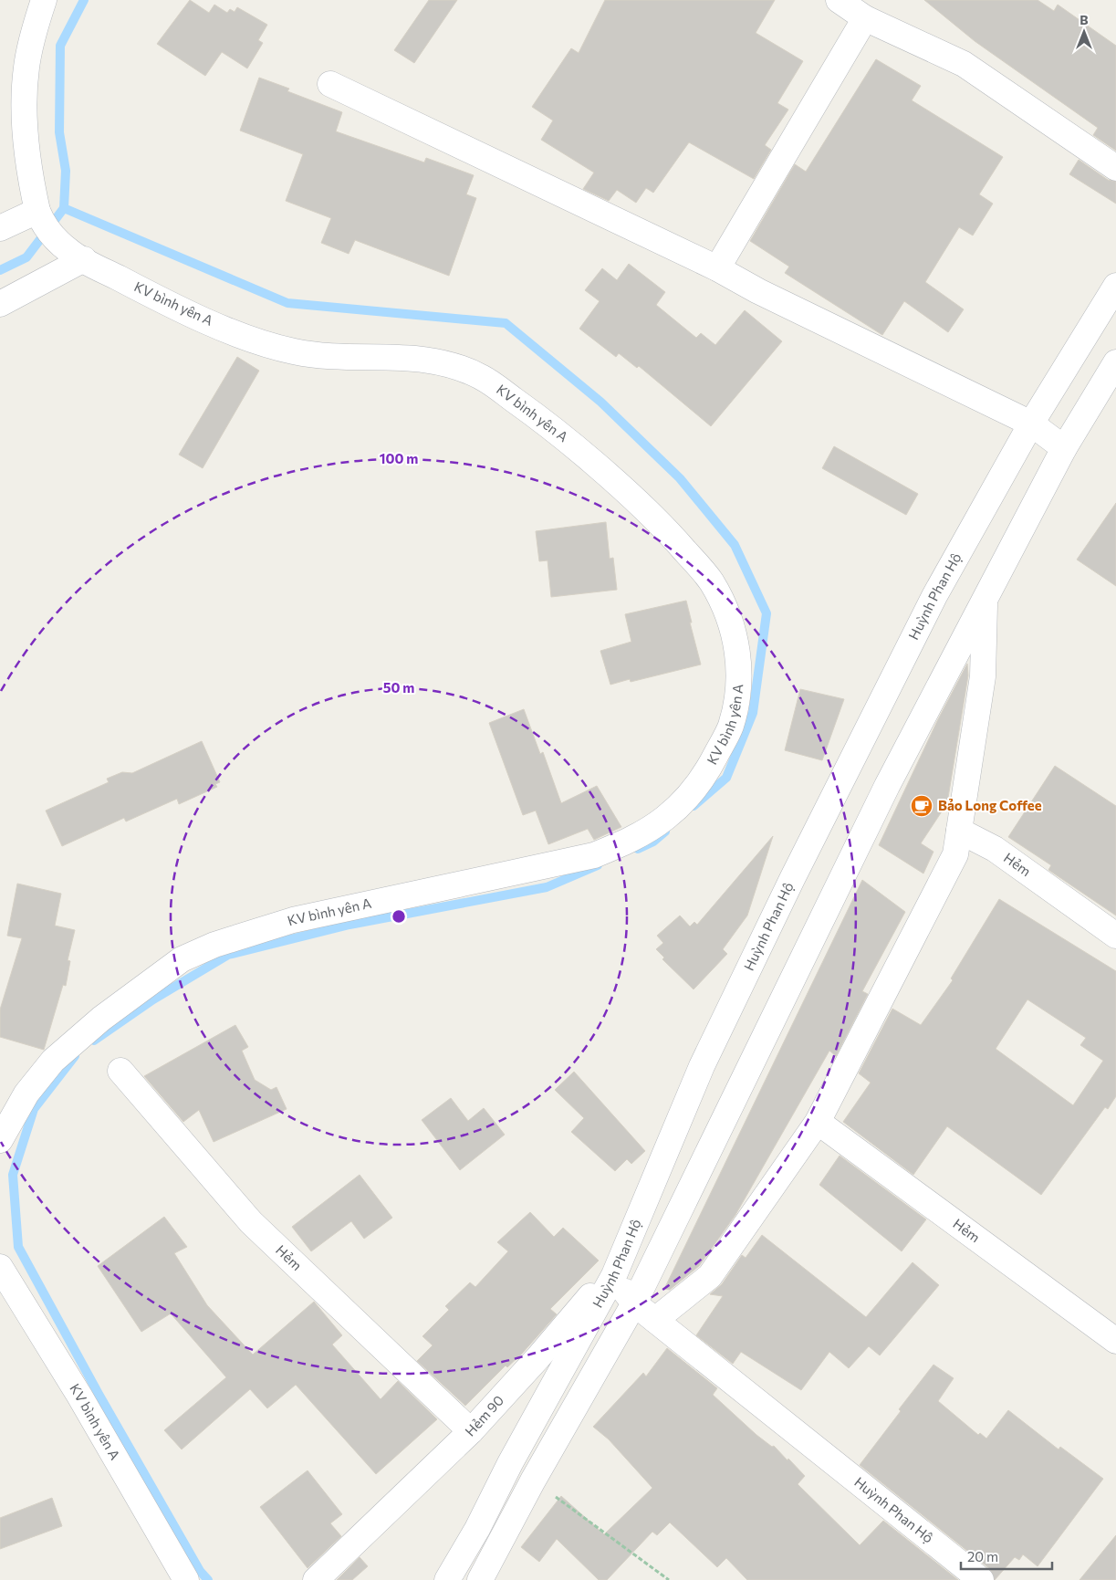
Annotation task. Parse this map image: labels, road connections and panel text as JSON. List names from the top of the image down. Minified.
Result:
{"streets":{"street":["KV bình yên A","Huỳnh Phan Hộ","Hẻm","Hẻm 90"]},"crossings":[["Huỳnh Phan Hộ","Hẻm 90"],["Hẻm","Hẻm 90"]],"places":{"cafe":["Bảo Long Coffee"]},"scale_bar":"20 m","north":"top","rings":["100 m","50 m"]}
